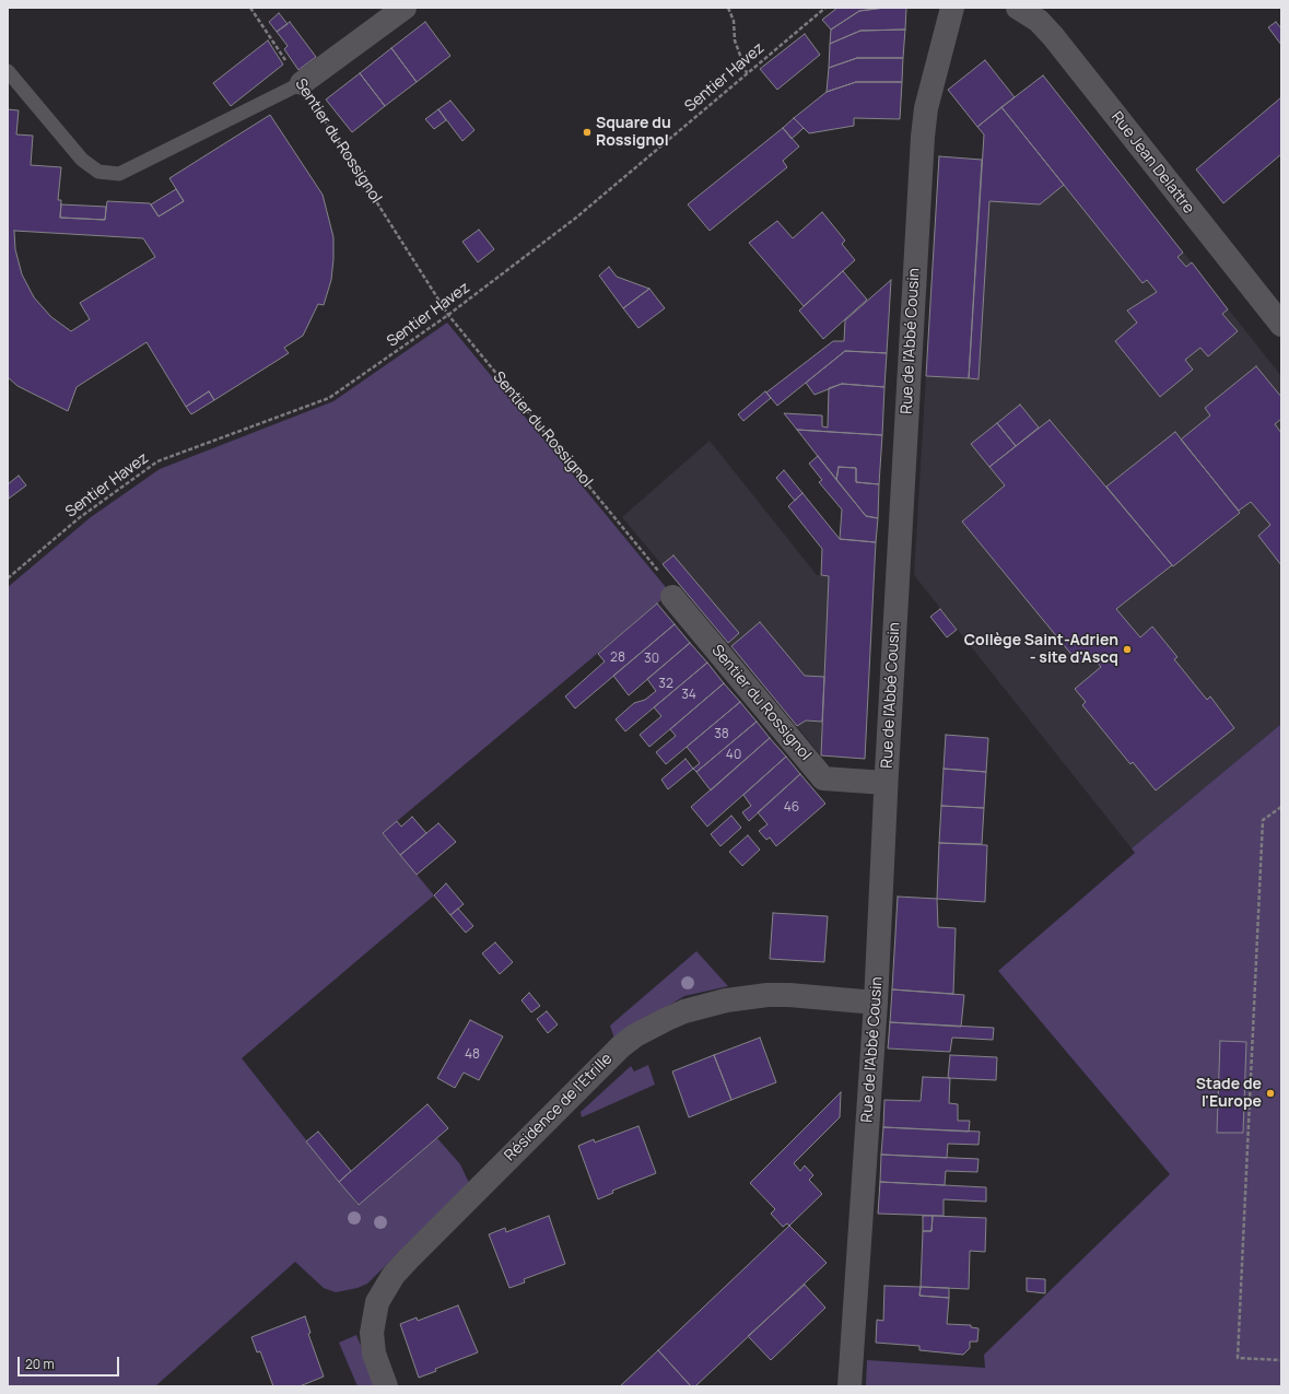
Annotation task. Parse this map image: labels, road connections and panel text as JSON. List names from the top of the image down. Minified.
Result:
{"streets":{"street":["Sentier du Rossignol","Rue Jean Delattre","Rue de l'Abbé Cousin","Résidence de l'Etrille"],"path":["Sentier Havez"]},"crossings":[["Sentier Havez","Sentier du Rossignol"],["Sentier du Rossignol","Rue de l'Abbé Cousin"],["Rue de l'Abbé Cousin","Résidence de l'Etrille"]],"places":["Square du Rossignol","Collège Saint-Adrien - site d'Ascq","Stade de l'Europe"],"house_numbers":["28","30","32","34","38","40","46","48"],"scale_bar":"20 m"}
